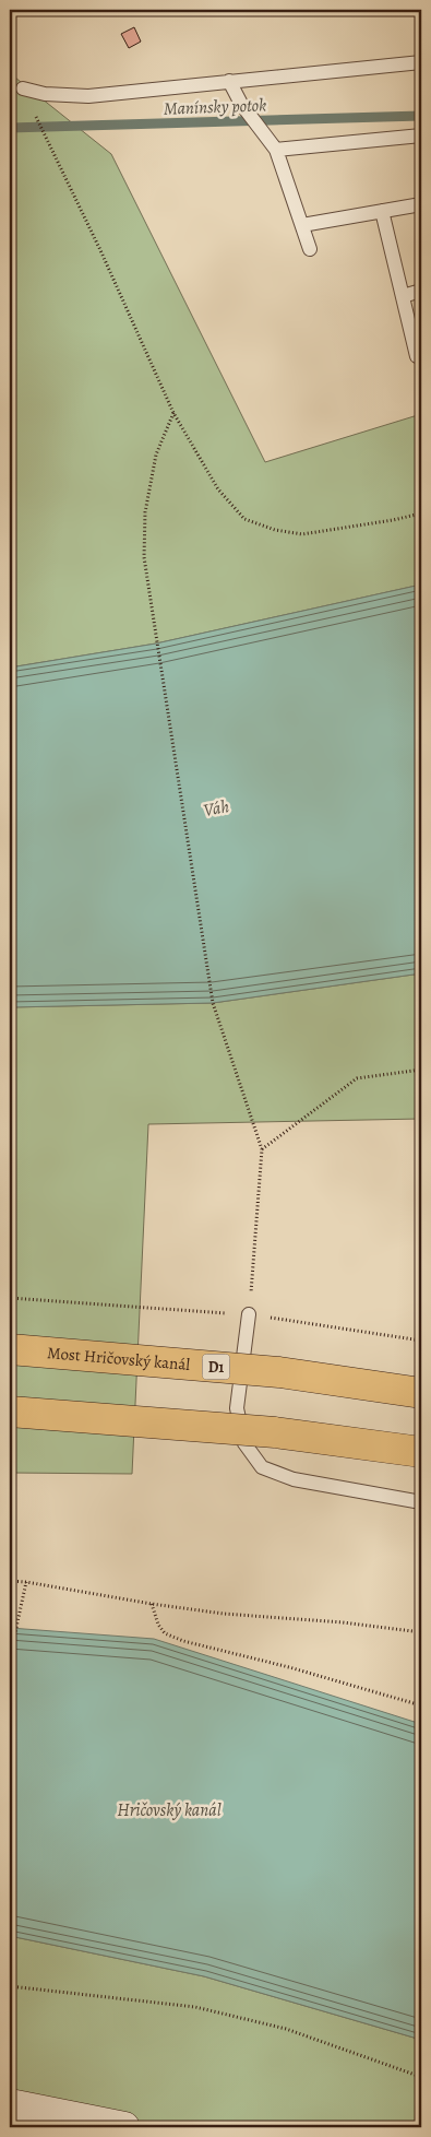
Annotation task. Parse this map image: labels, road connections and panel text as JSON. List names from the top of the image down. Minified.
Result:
{"streets":{"highway":["Most Hričovský kanál","D1"]},"water":["Manínsky potok","Váh","Hričovský kanál"]}
